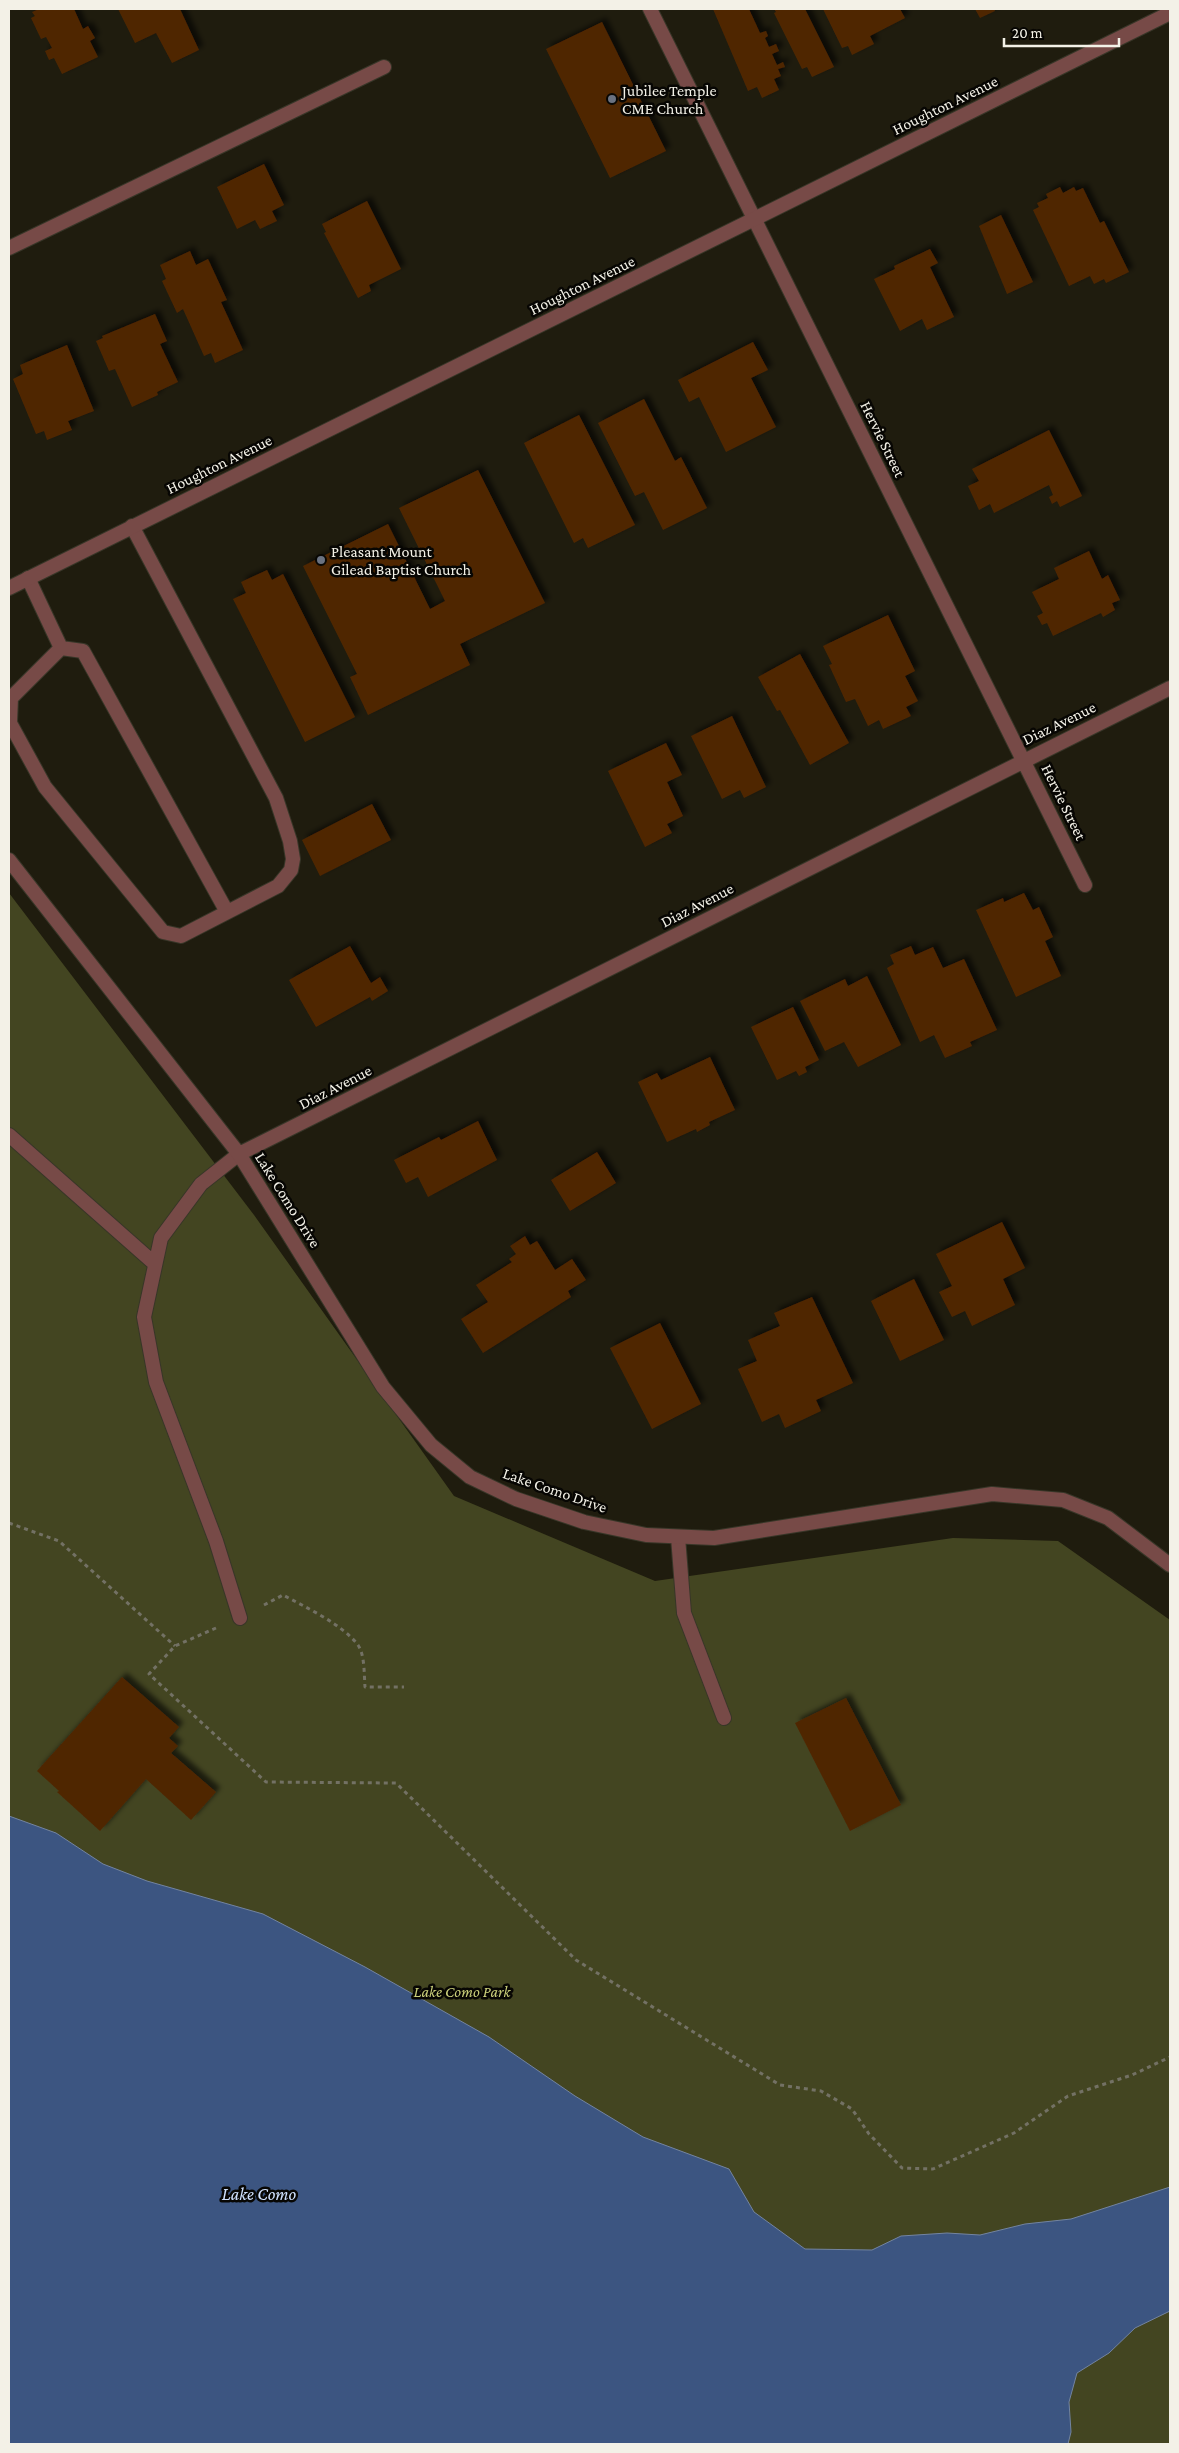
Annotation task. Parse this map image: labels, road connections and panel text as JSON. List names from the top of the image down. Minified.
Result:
{"streets":{"street":["Houghton Avenue","Hervie Street","Diaz Avenue","Lake Como Drive"]},"crossings":[["Houghton Avenue","Hervie Street"],["Hervie Street","Diaz Avenue"],["Diaz Avenue","Lake Como Drive"]],"water":["Lake Como"],"parks":["Lake Como Park"],"places":["Jubilee Temple CME Church","Pleasant Mount Gilead Baptist Church"],"scale_bar":"20 m"}
